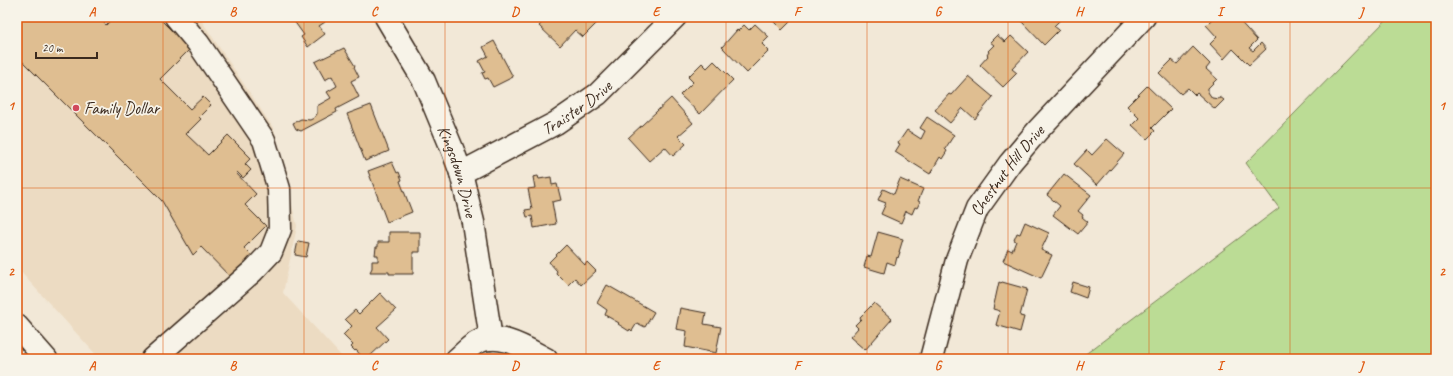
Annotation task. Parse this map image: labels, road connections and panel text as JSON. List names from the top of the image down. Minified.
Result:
{"streets":{"street":["Traister Drive","Kingsdown Drive","Chestnut Hill Drive"]},"crossings":[["Traister Drive","Kingsdown Drive"]],"places":["Family Dollar"],"scale_bar":"20 m","grid":{"columns":["A","B","C","D","E","F","G","H","I","J"],"rows":["1","2"]}}
